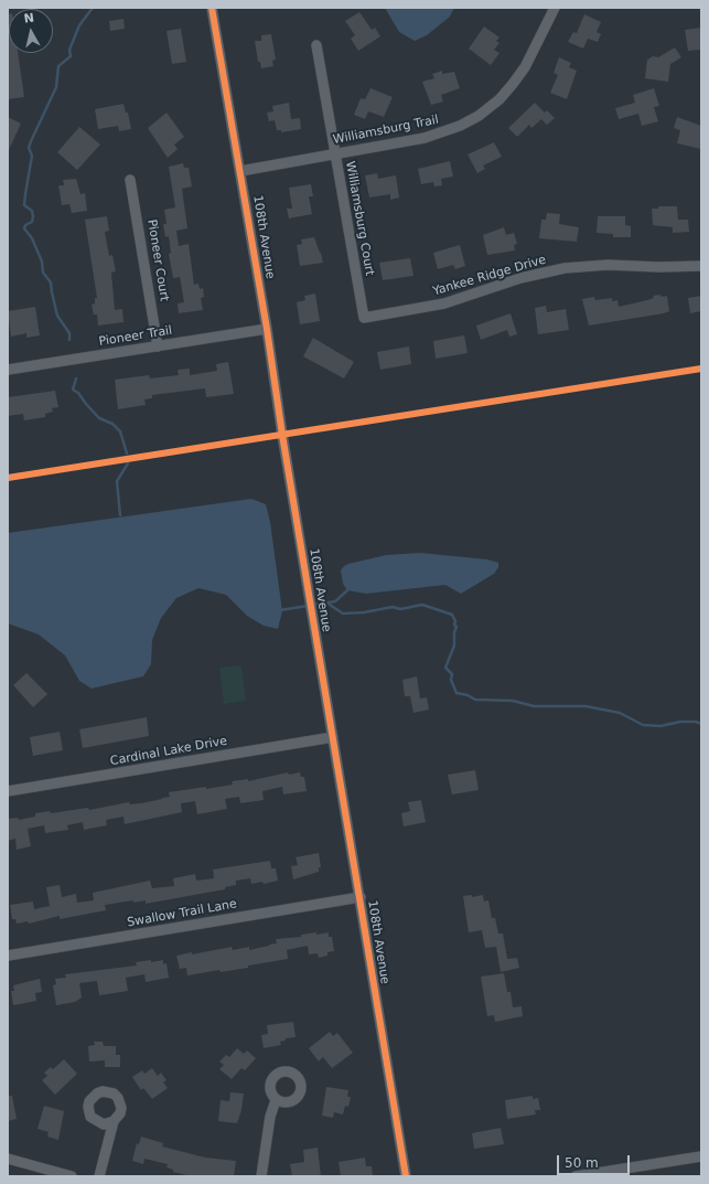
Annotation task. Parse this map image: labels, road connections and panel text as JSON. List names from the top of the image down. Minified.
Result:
{"streets":{"street":["Williamsburg Trail","Williamsburg Court","108th Avenue","Pioneer Court","Yankee Ridge Drive","Pioneer Trail","Cardinal Lake Drive","Swallow Trail Lane"]},"crossings":[["Williamsburg Trail","Williamsburg Court"],["Williamsburg Trail","108th Avenue"],["Williamsburg Court","Yankee Ridge Drive"],["108th Avenue","Pioneer Trail"],["108th Avenue","Cardinal Lake Drive"],["108th Avenue","Swallow Trail Lane"],["Pioneer Court","Pioneer Trail"]],"scale_bar":"50 m","north":"top"}
